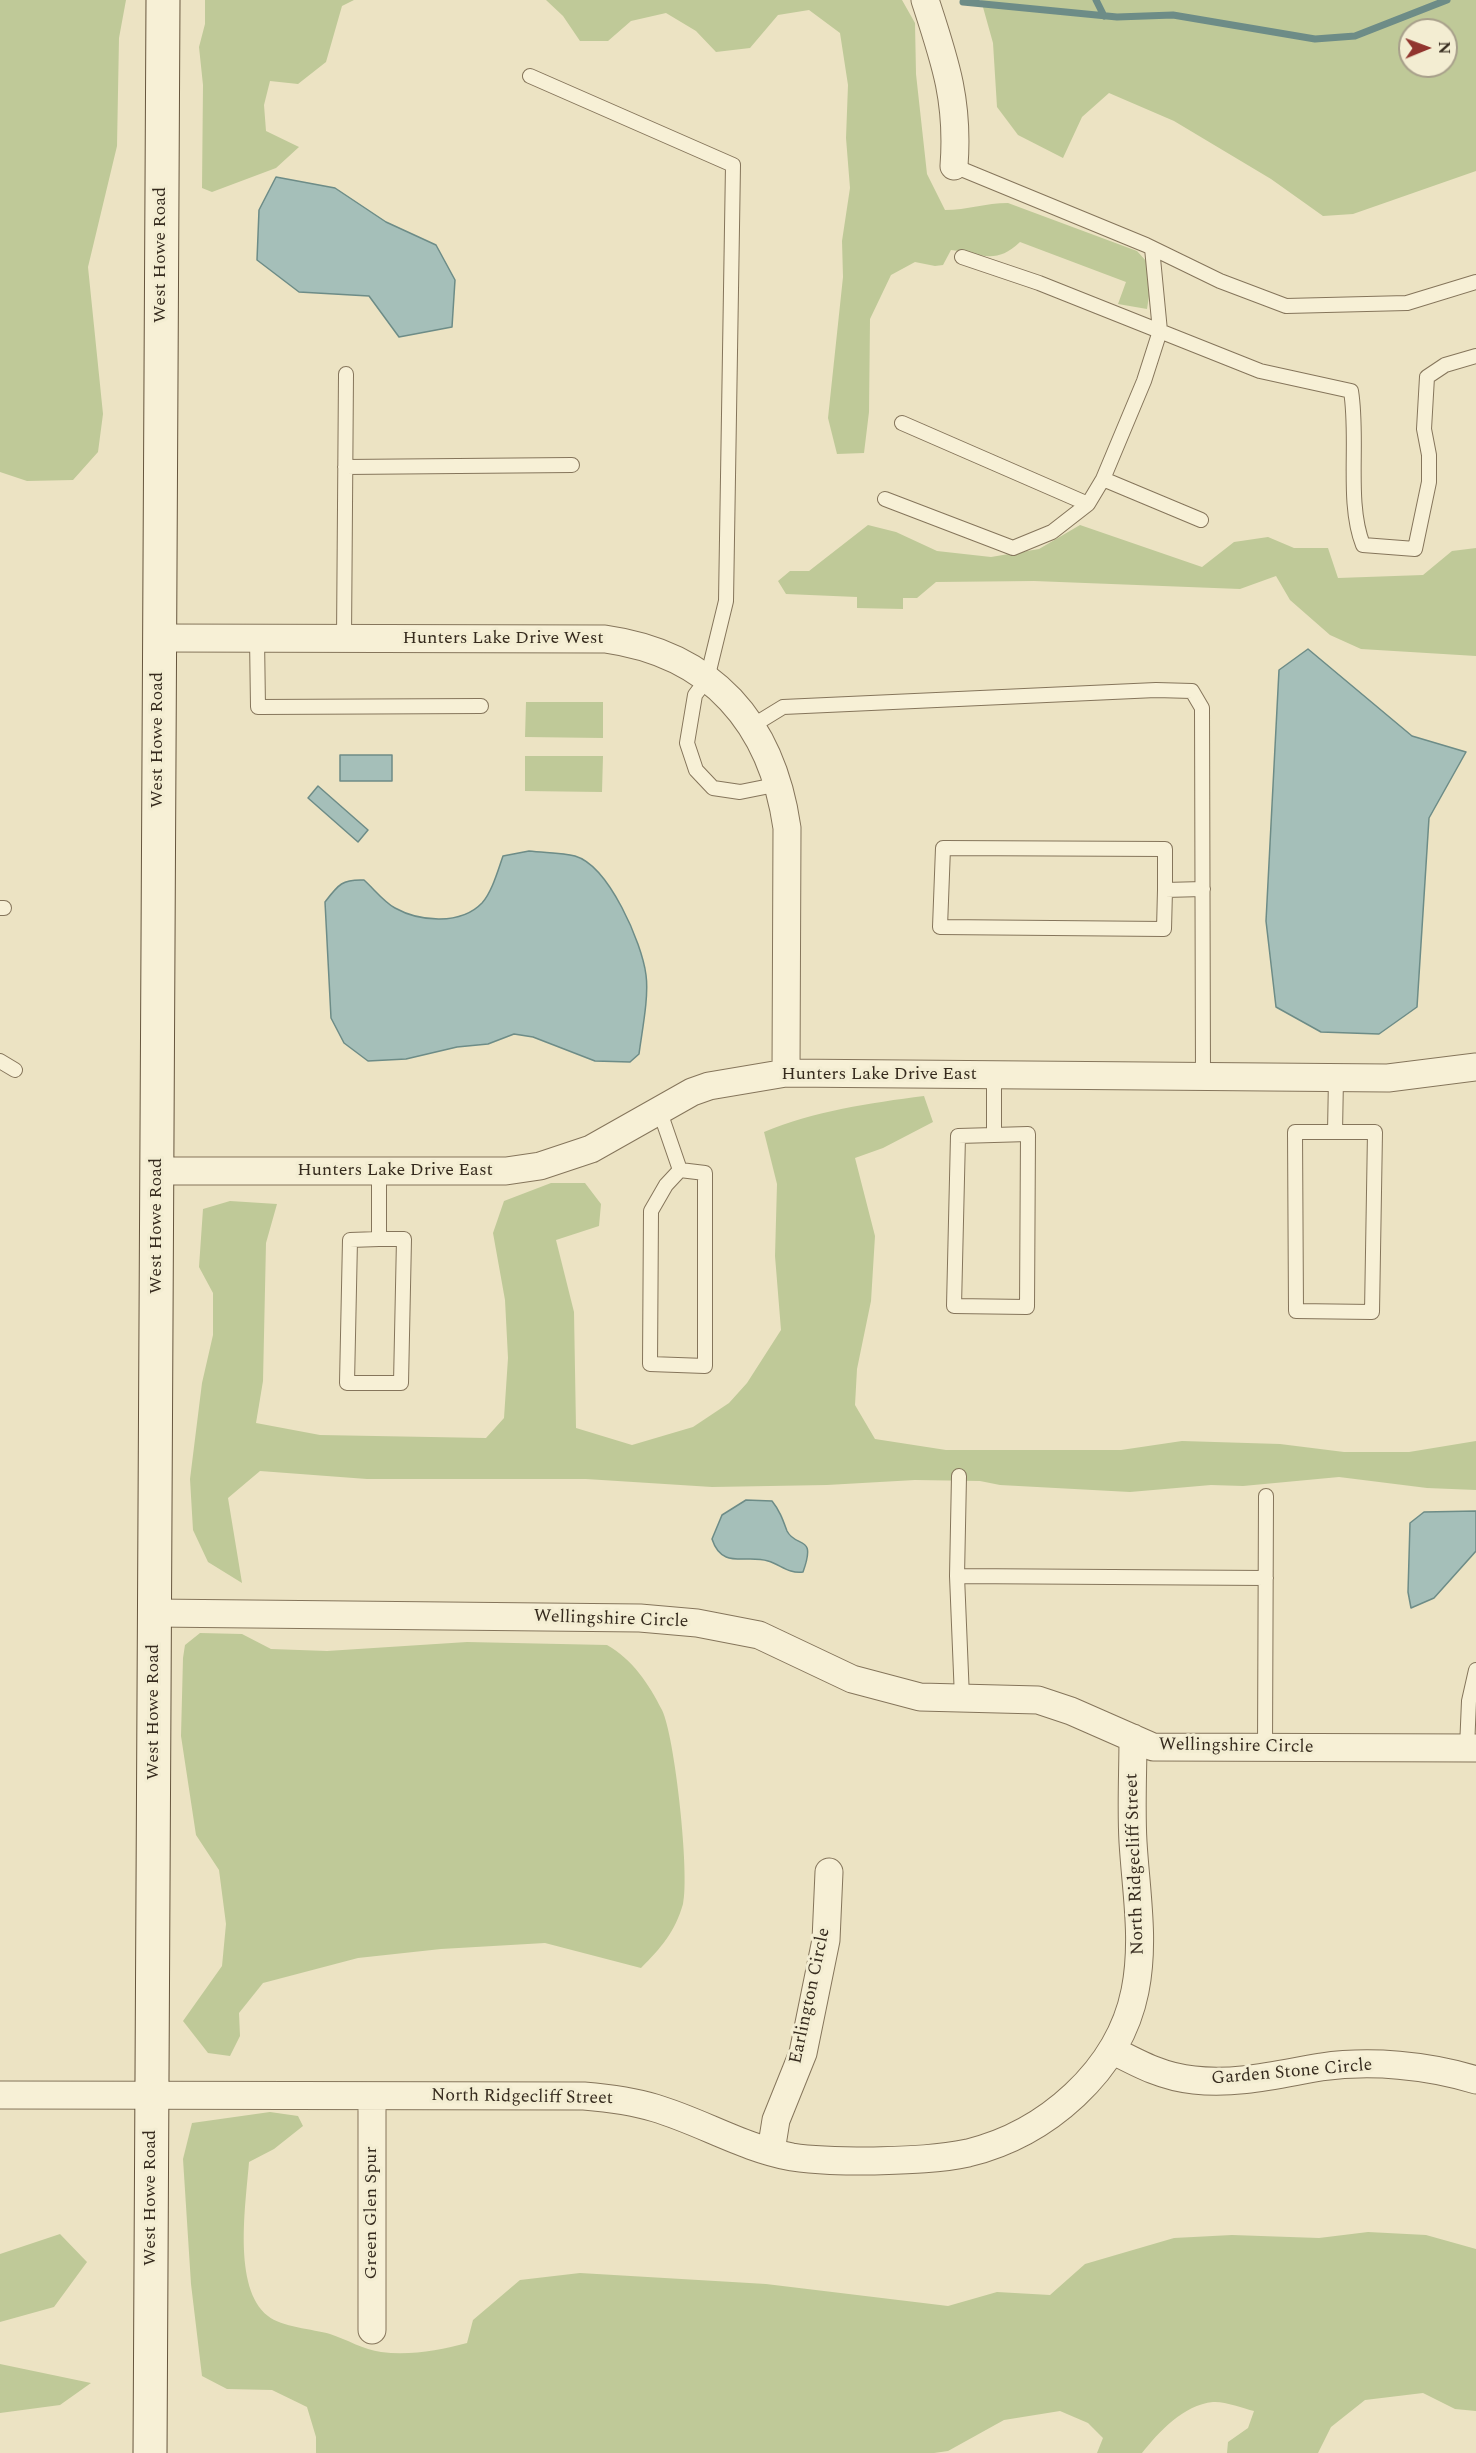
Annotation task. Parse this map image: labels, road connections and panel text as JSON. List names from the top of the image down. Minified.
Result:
{"streets":{"main road":["West Howe Road"],"street":["Hunters Lake Drive West","Hunters Lake Drive East","Wellingshire Circle","North Ridgecliff Street","Earlington Circle","Garden Stone Circle","Green Glen Spur"]},"crossings":[["West Howe Road","Hunters Lake Drive West"],["West Howe Road","Hunters Lake Drive East"],["West Howe Road","Wellingshire Circle"],["West Howe Road","North Ridgecliff Street"],["Hunters Lake Drive West","Hunters Lake Drive East"],["Wellingshire Circle","North Ridgecliff Street"],["North Ridgecliff Street","Earlington Circle"],["North Ridgecliff Street","Garden Stone Circle"],["North Ridgecliff Street","Green Glen Spur"]],"north":"right"}
